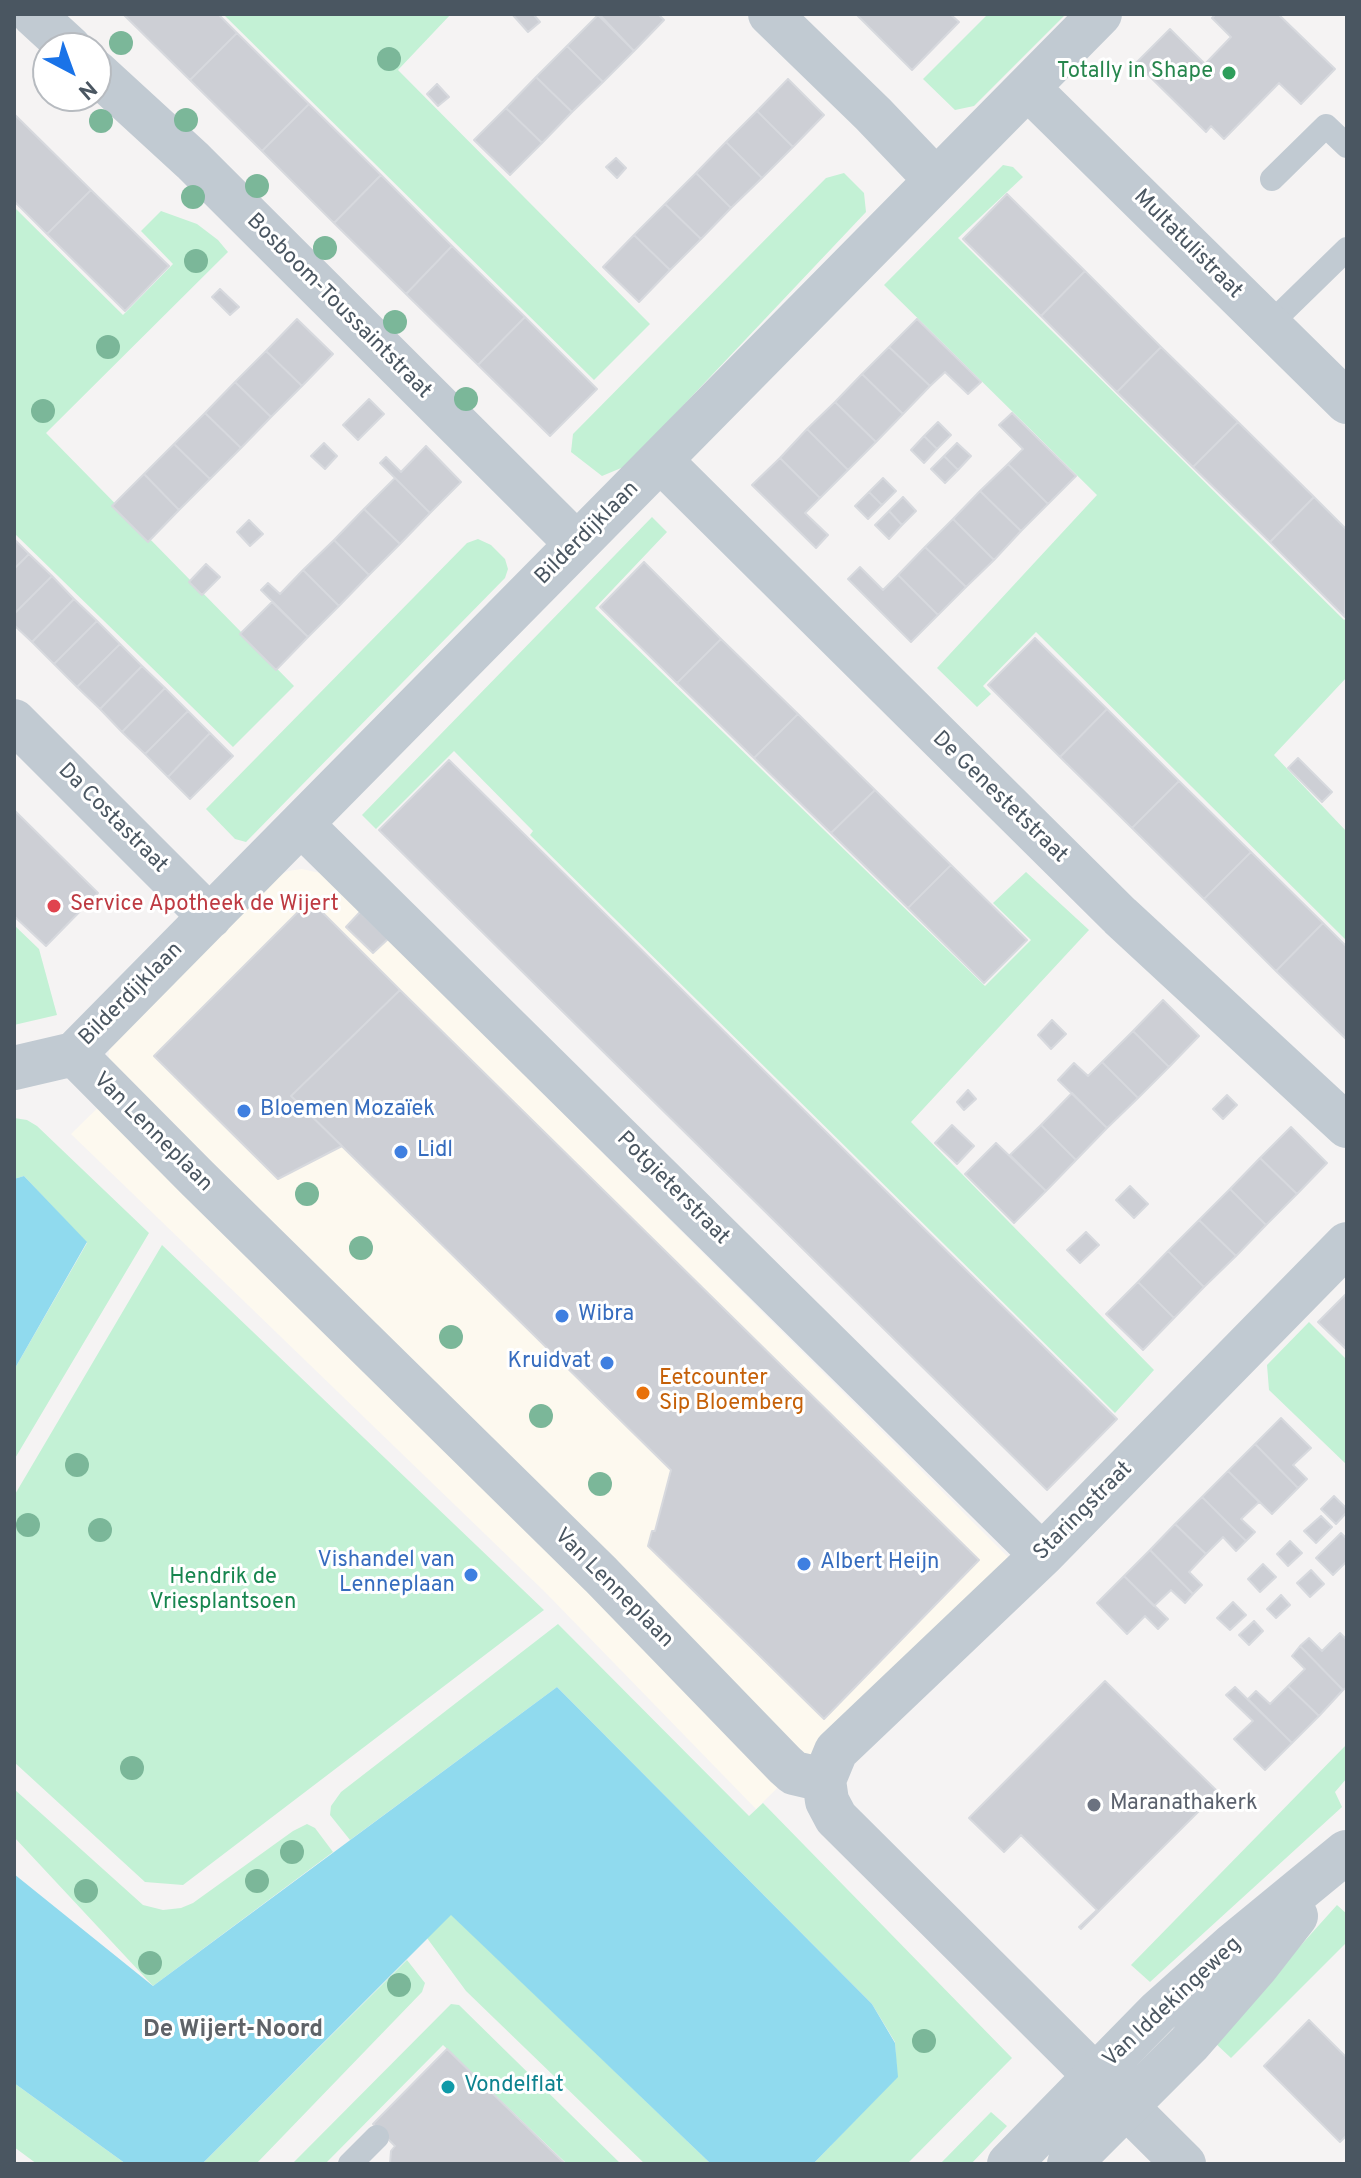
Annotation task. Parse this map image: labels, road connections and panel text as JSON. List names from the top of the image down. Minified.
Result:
{"streets":{"street":["Multatulistraat","Bosboom-Toussaintstraat","Bilderdijklaan","De Genestetstraat","Da Costastraat","Van Lenneplaan","Potgieterstraat","Staringstraat","Van Iddekingeweg"]},"crossings":[["Multatulistraat","Bilderdijklaan"],["Bosboom-Toussaintstraat","Bilderdijklaan"],["Bilderdijklaan","De Genestetstraat"],["Bilderdijklaan","Da Costastraat"],["Bilderdijklaan","Van Lenneplaan"],["Bilderdijklaan","Potgieterstraat"],["Van Lenneplaan","Staringstraat"],["Potgieterstraat","Staringstraat"]],"districts":["De Wijert-Noord"],"parks":["Hendrik de Vriesplantsoen"],"places":["Totally in Shape","Service Apotheek de Wijert","Bloemen Mozaïek","Lidl","Wibra","Kruidvat","Eetcounter Sip Bloemberg","Albert Heijn","Vishandel van Lenneplaan","Maranathakerk","Vondelflat"],"north":"bottom right"}
